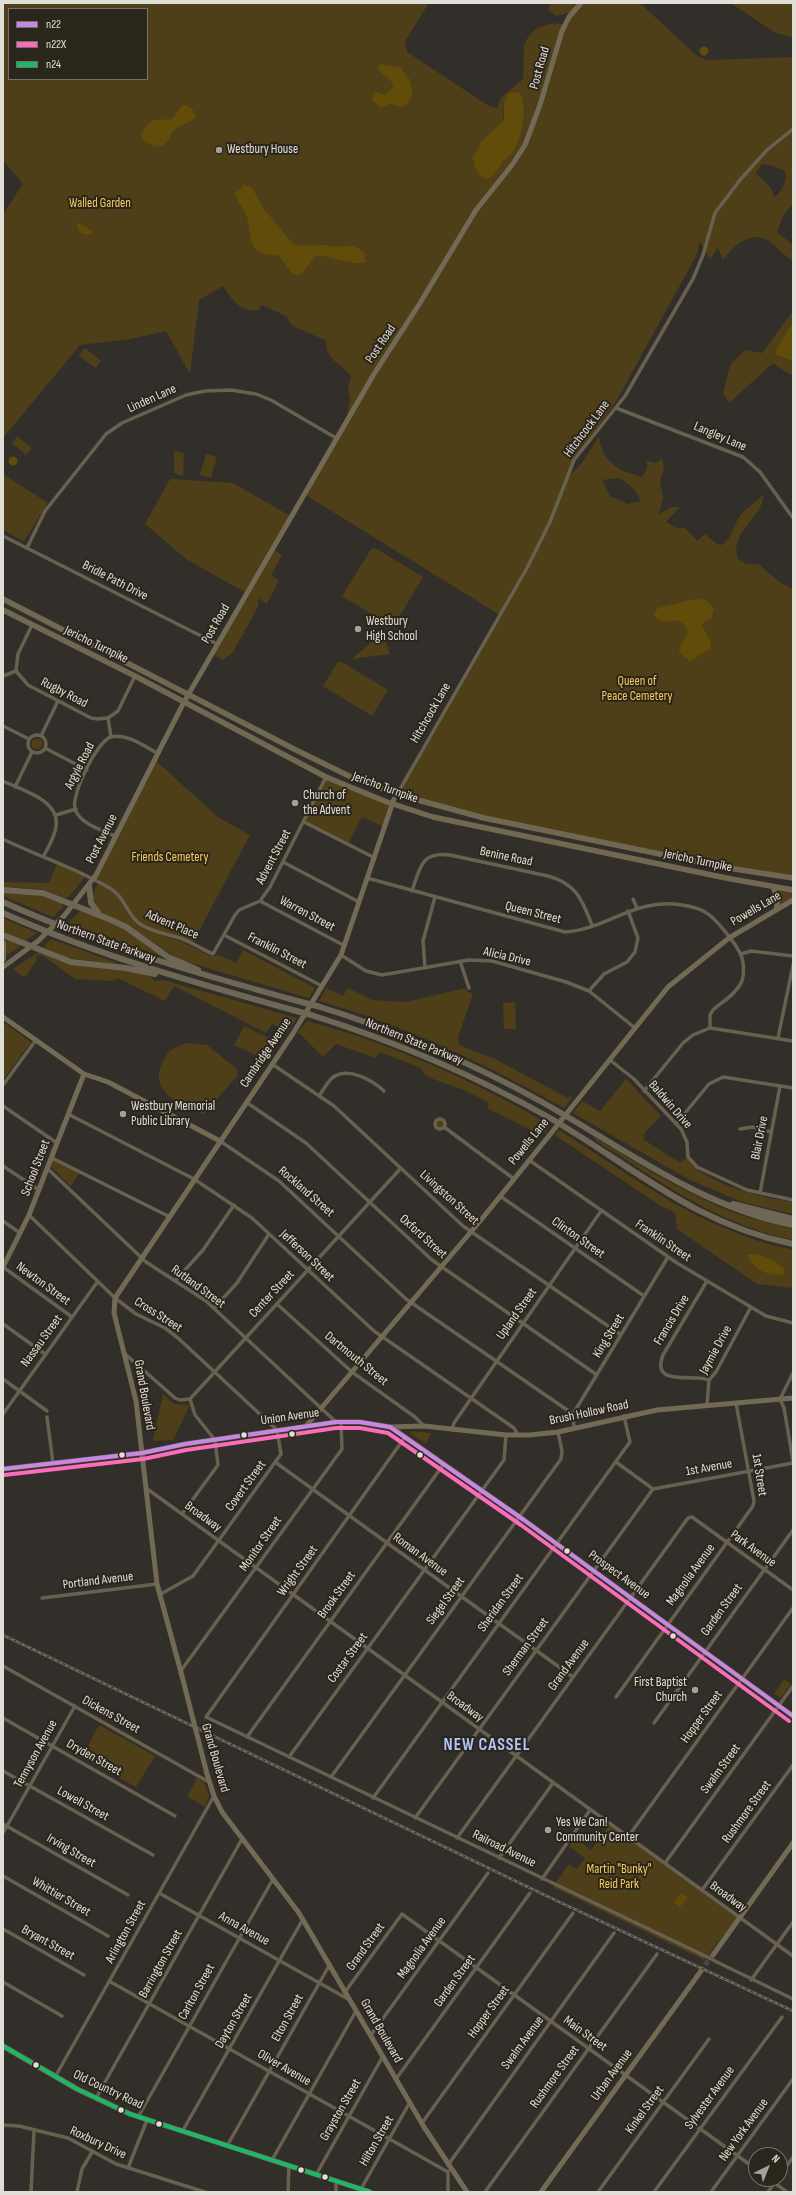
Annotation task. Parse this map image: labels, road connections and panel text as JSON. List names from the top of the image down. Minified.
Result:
{"streets":{"highway":["Northern State Parkway"],"main road":["Jericho Turnpike","Old Country Road"],"street":["Post Road","Linden Lane","Hitchcock Lane","Langley Lane","Bridle Path Drive","Rugby Road","Argyle Road","Post Avenue","Advent Street","Benine Road","Powells Lane","Queen Street","Warren Street","Advent Place","Franklin Street","Alicia Drive","Cambridge Avenue","Baldwin Drive","Blair Drive","School Street","Rockland Street","Livingston Street","Oxford Street","Clinton Street","Jefferson Street","Newton Street","Rutland Street","Center Street","Upland Street","Cross Street","Francis Drive","King Street","Nassau Street","Jaymie Drive","Dartmouth Street","Grand Boulevard","Brush Hollow Road","Union Avenue","1st Avenue","1st Street","Covert Street","Broadway","Monitor Street","Park Avenue","Roman Avenue","Wright Street","Prospect Avenue","Magnolia Avenue","Portland Avenue","Brook Street","Siegel Street","Sheridan Street","Garden Street","Sherman Street","Costar Street","Grand Avenue","Dickens Street","Hopper Street","Tennyson Avenue","Dryden Street","Swalm Street","Lowell Street","Rushmore Street","Railroad Avenue","Irving Street","Whittier Street","Anna Avenue","Arlington Street","Bryant Street","Grand Street","Barrington Street","Carlton Street","Elton Street","Dayton Street","Main Street","Swalm Avenue","Oliver Avenue","Urban Avenue","Sylvester Avenue","Grayston Street","Kinkel Street","New York Avenue","Hilton Street","Roxbury Drive"]},"crossings":[["Post Road","Linden Lane"],["Post Road","Bridle Path Drive"],["Post Road","Jericho Turnpike"],["Post Road","Post Avenue"],["Linden Lane","Bridle Path Drive"],["Hitchcock Lane","Langley Lane"],["Hitchcock Lane","Jericho Turnpike"],["Hitchcock Lane","Cambridge Avenue"],["Jericho Turnpike","Post Avenue"],["Jericho Turnpike","Advent Street"],["Jericho Turnpike","Cambridge Avenue"],["Argyle Road","Post Avenue"],["Post Avenue","Advent Place"],["Advent Street","Warren Street"],["Advent Street","Advent Place"],["Advent Street","Franklin Street"],["Benine Road","Queen Street"],["Powells Lane","Queen Street"],["Powells Lane","Franklin Street"],["Powells Lane","Alicia Drive"],["Powells Lane","Baldwin Drive"],["Powells Lane","Rockland Street"],["Powells Lane","Livingston Street"],["Powells Lane","Oxford Street"],["Powells Lane","Clinton Street"],["Powells Lane","Jefferson Street"],["Powells Lane","Rutland Street"],["Powells Lane","Dartmouth Street"],["Powells Lane","Union Avenue"],["Queen Street","Cambridge Avenue"],["Warren Street","Cambridge Avenue"],["Franklin Street","Cambridge Avenue"],["Franklin Street","Upland Street"],["Franklin Street","Francis Drive"],["Franklin Street","King Street"],["Franklin Street","Jaymie Drive"],["Alicia Drive","Cambridge Avenue"],["Cambridge Avenue","Rockland Street"],["Cambridge Avenue","Livingston Street"],["Cambridge Avenue","Oxford Street"],["Cambridge Avenue","Jefferson Street"],["Cambridge Avenue","Rutland Street"],["Cambridge Avenue","Cross Street"],["Cambridge Avenue","Grand Boulevard"],["Baldwin Drive","Blair Drive"],["School Street","Rockland Street"],["School Street","Jefferson Street"],["School Street","Newton Street"],["School Street","Rutland Street"],["School Street","Cross Street"],["Rockland Street","Center Street"],["Rockland Street","Upland Street"],["Rockland Street","King Street"],["Livingston Street","Center Street"],["Livingston Street","Upland Street"],["Livingston Street","King Street"],["Oxford Street","Center Street"],["Oxford Street","Upland Street"],["Oxford Street","King Street"],["Clinton Street","Upland Street"],["Clinton Street","King Street"],["Jefferson Street","Center Street"],["Jefferson Street","Upland Street"],["Jefferson Street","Brush Hollow Road"],["Newton Street","Nassau Street"],["Rutland Street","Center Street"],["Rutland Street","Union Avenue"],["Rutland Street","Monitor Street"],["Center Street","Cross Street"],["Center Street","Dartmouth Street"],["Upland Street","Brush Hollow Road"],["Cross Street","Nassau Street"],["Cross Street","Grand Boulevard"],["Cross Street","Union Avenue"],["Cross Street","Covert Street"],["Francis Drive","Jaymie Drive"],["Jaymie Drive","Brush Hollow Road"],["Dartmouth Street","Brush Hollow Road"],["Grand Boulevard","Union Avenue"],["Grand Boulevard","Covert Street"],["Grand Boulevard","Broadway"],["Grand Boulevard","Monitor Street"],["Grand Boulevard","Magnolia Avenue"],["Grand Boulevard","Portland Avenue"],["Grand Boulevard","Garden Street"],["Grand Boulevard","Dickens Street"],["Grand Boulevard","Hopper Street"],["Grand Boulevard","Anna Avenue"],["Grand Boulevard","Arlington Street"],["Grand Boulevard","Grand Street"],["Grand Boulevard","Barrington Street"],["Grand Boulevard","Carlton Street"],["Grand Boulevard","Dayton Street"],["Grand Boulevard","Swalm Avenue"],["Grand Boulevard","Grayston Street"],["Grand Boulevard","Hilton Street"],["Brush Hollow Road","Union Avenue"],["Brush Hollow Road","1st Street"],["Brush Hollow Road","Prospect Avenue"],["Brush Hollow Road","Siegel Street"],["Brush Hollow Road","Sheridan Street"],["Brush Hollow Road","Costar Street"],["Union Avenue","Covert Street"],["Union Avenue","Monitor Street"],["Union Avenue","Prospect Avenue"],["1st Avenue","1st Street"],["1st Avenue","Sherman Street"],["1st Street","Park Avenue"],["1st Street","Magnolia Avenue"],["Covert Street","Broadway"],["Covert Street","Roman Avenue"],["Broadway","Monitor Street"],["Broadway","Wright Street"],["Broadway","Brook Street"],["Broadway","Siegel Street"],["Broadway","Sheridan Street"],["Broadway","Sherman Street"],["Broadway","Costar Street"],["Broadway","Grand Avenue"],["Broadway","Hopper Street"],["Broadway","Swalm Street"],["Broadway","Rushmore Street"],["Monitor Street","Roman Avenue"],["Park Avenue","Magnolia Avenue"],["Park Avenue","Garden Street"],["Park Avenue","Grand Avenue"],["Roman Avenue","Wright Street"],["Roman Avenue","Brook Street"],["Roman Avenue","Siegel Street"],["Roman Avenue","Sheridan Street"],["Roman Avenue","Sherman Street"],["Roman Avenue","Costar Street"],["Roman Avenue","Grand Avenue"],["Wright Street","Prospect Avenue"],["Wright Street","Railroad Avenue"],["Prospect Avenue","Magnolia Avenue"],["Prospect Avenue","Brook Street"],["Prospect Avenue","Siegel Street"],["Prospect Avenue","Sheridan Street"],["Prospect Avenue","Garden Street"],["Prospect Avenue","Sherman Street"],["Prospect Avenue","Costar Street"],["Prospect Avenue","Grand Avenue"],["Prospect Avenue","Hopper Street"],["Prospect Avenue","Swalm Street"],["Magnolia Avenue","Main Street"],["Brook Street","Railroad Avenue"],["Siegel Street","Railroad Avenue"],["Sheridan Street","Railroad Avenue"],["Garden Street","Main Street"],["Sherman Street","Railroad Avenue"],["Costar Street","Railroad Avenue"],["Grand Avenue","Railroad Avenue"],["Dickens Street","Tennyson Avenue"],["Hopper Street","Main Street"],["Tennyson Avenue","Dryden Street"],["Tennyson Avenue","Lowell Street"],["Tennyson Avenue","Irving Street"],["Rushmore Street","Main Street"],["Anna Avenue","Arlington Street"],["Anna Avenue","Barrington Street"],["Anna Avenue","Carlton Street"],["Anna Avenue","Elton Street"],["Anna Avenue","Dayton Street"],["Arlington Street","Oliver Avenue"],["Arlington Street","Old Country Road"],["Grand Street","Main Street"],["Barrington Street","Oliver Avenue"],["Barrington Street","Old Country Road"],["Carlton Street","Oliver Avenue"],["Carlton Street","Old Country Road"],["Elton Street","Oliver Avenue"],["Elton Street","Old Country Road"],["Dayton Street","Oliver Avenue"],["Dayton Street","Old Country Road"],["Main Street","Swalm Avenue"],["Main Street","Urban Avenue"],["Main Street","Sylvester Avenue"],["Main Street","Kinkel Street"],["Main Street","New York Avenue"],["Oliver Avenue","Grayston Street"],["Oliver Avenue","Hilton Street"],["Old Country Road","Grayston Street"],["Old Country Road","Hilton Street"]],"districts":["NEW CASSEL"],"parks":["Walled Garden","Queen of Peace Cemetery","Friends Cemetery","Martin \"Bunky\" Reid Park"],"places":["Westbury House","Westbury High School","Church of the Advent","Westbury Memorial Public Library","First Baptist Church","Yes We Can! Community Center"],"lines":["transit line n22","transit line n22X","transit line n24"],"legend":["n22","n22X","n24"],"north":"top right"}
